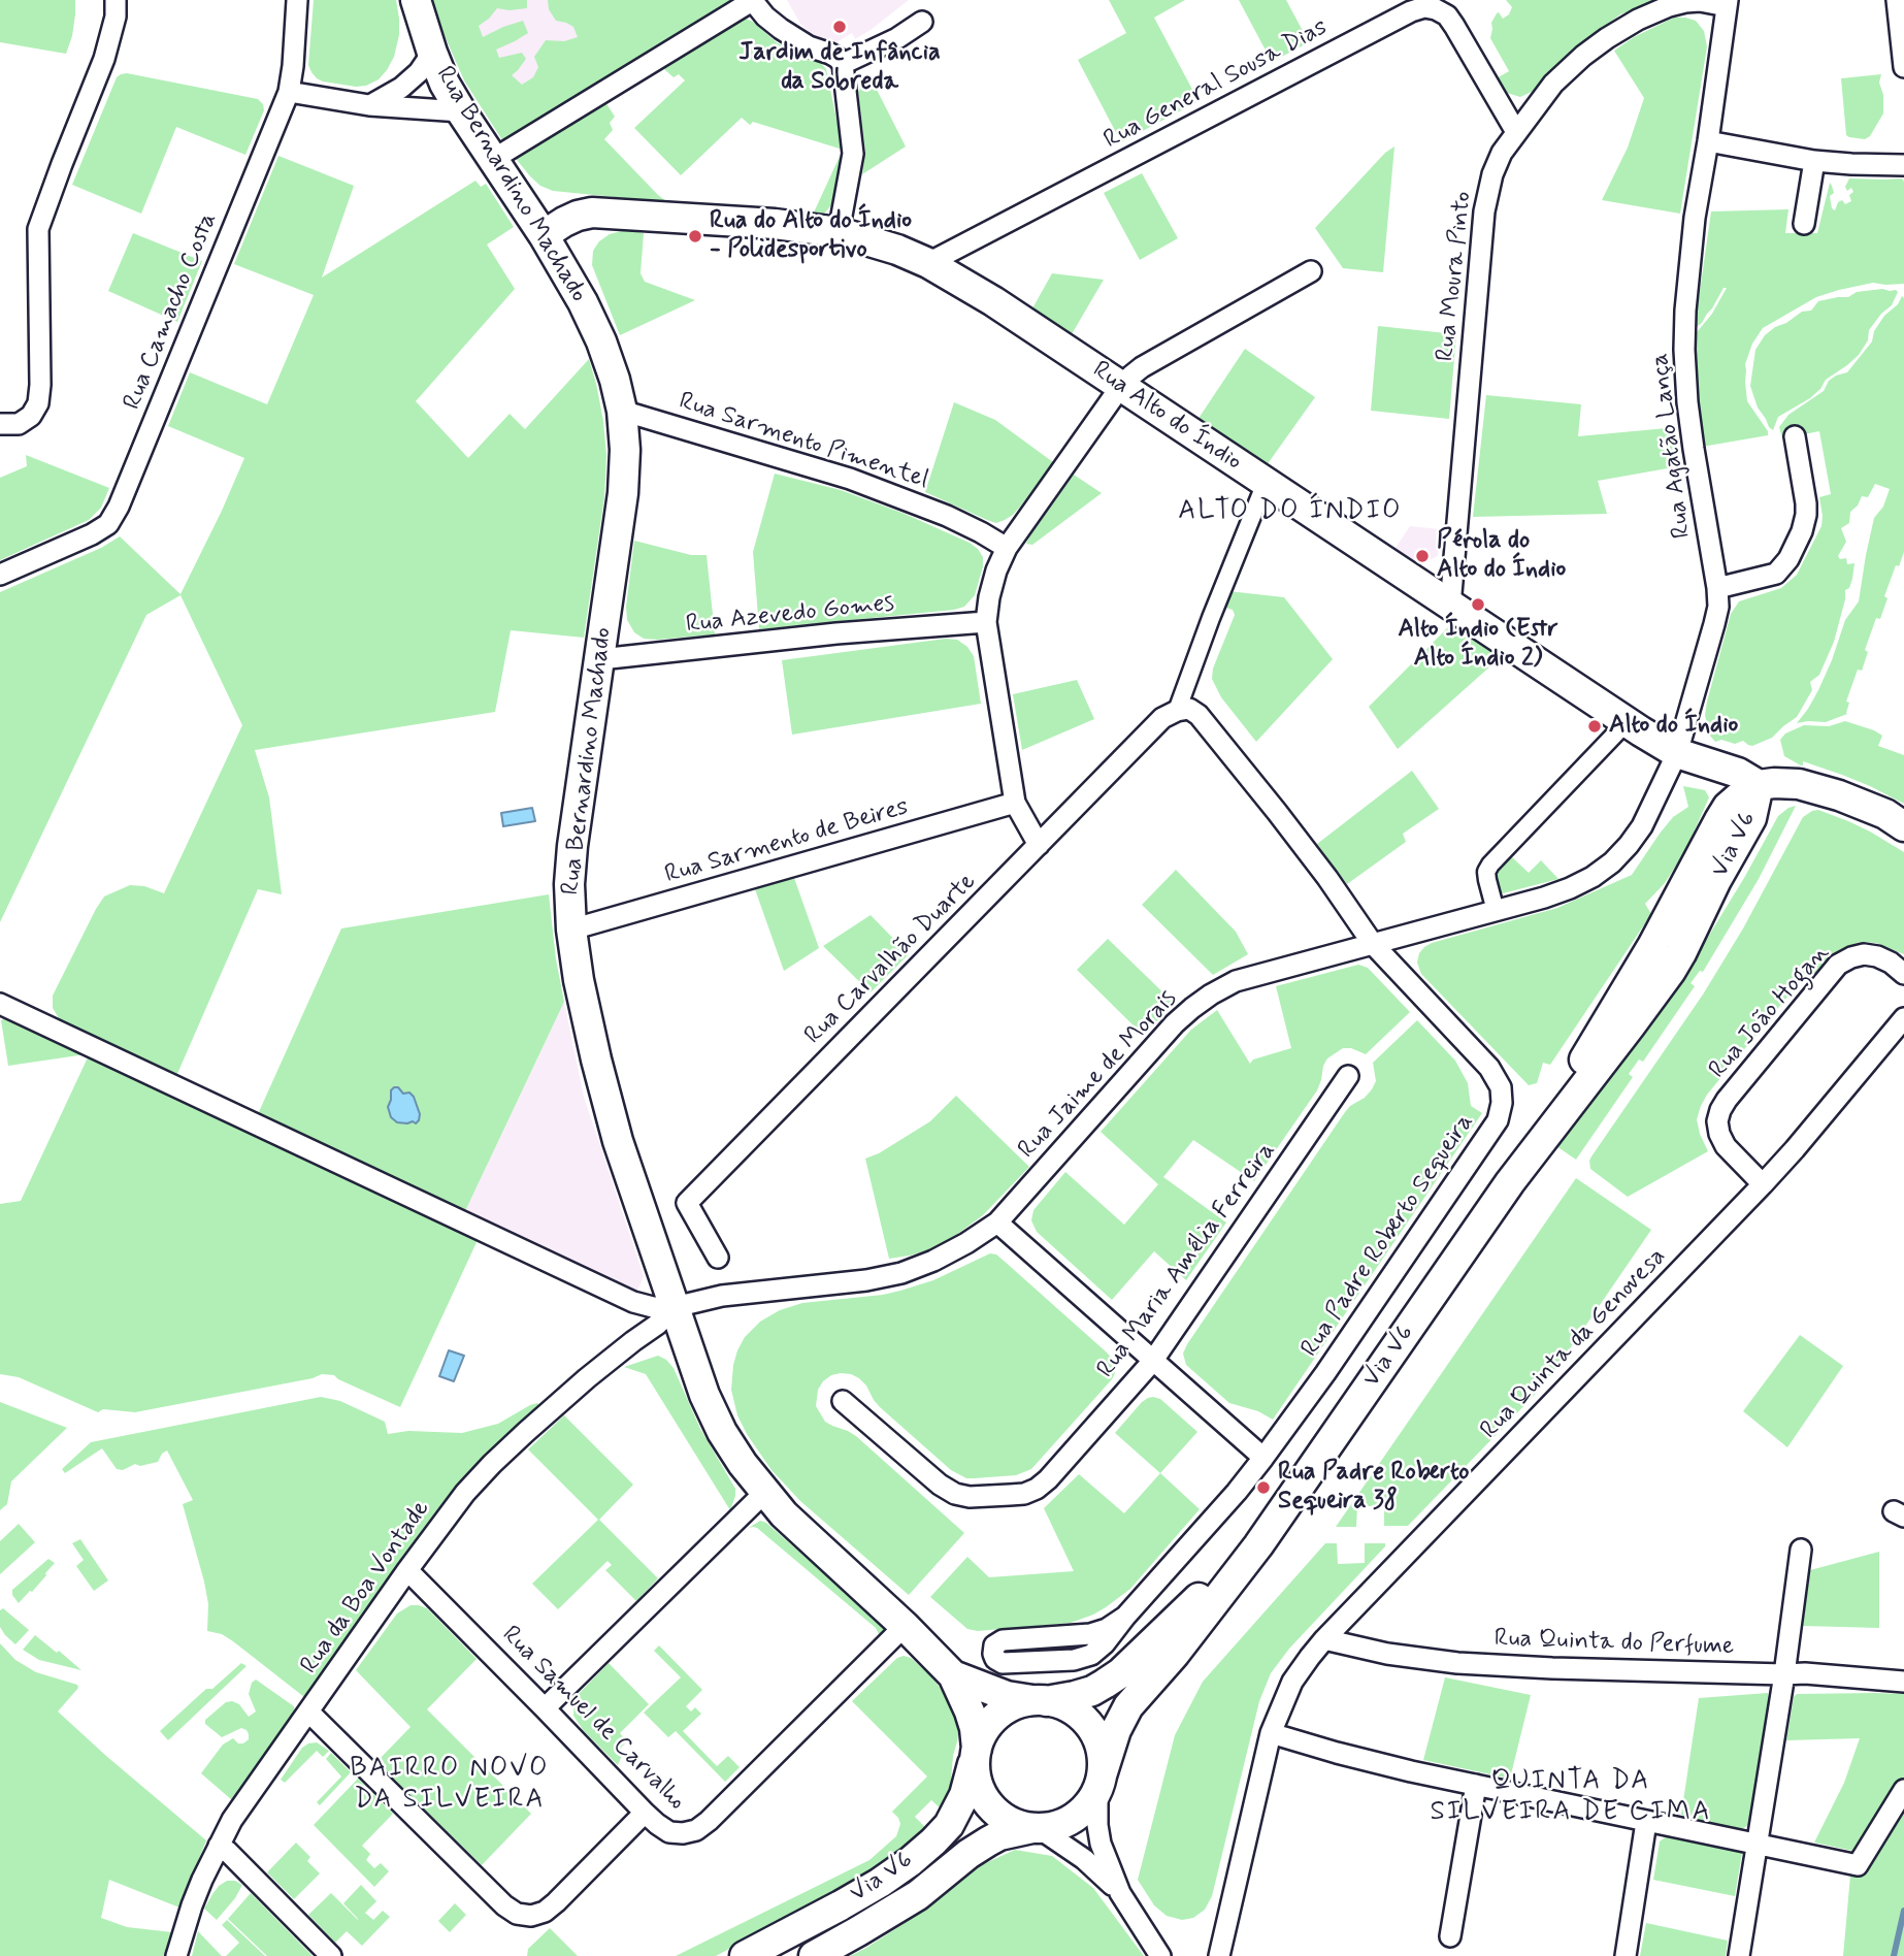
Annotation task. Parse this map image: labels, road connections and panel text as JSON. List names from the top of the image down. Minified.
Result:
{"streets":{"main road":["Rua Bernardino Machado","Rua Alto do Índio","Via V6"],"street":["Rua General Sousa Dias","Rua Moura Pinto","Rua Camacho Costa","Rua Sarmento Pimentel","Rua Agatão Lança","Rua Azevedo Gomes","Rua Sarmento de Beires","Rua Carvalhão Duarte","Rua João Hogan","Rua Jaime de Morais","Rua Padre Roberto Sequeira","Rua Maria Amélia Ferreira","Rua Quinta da Genovesa","Rua da Boa Vontade","Rua Quinta do Perfume","Rua Samuel de Carvalho"]},"crossings":[["Rua General Sousa Dias","Rua Moura Pinto"],["Rua General Sousa Dias","Rua Alto do Índio"],["Rua Bernardino Machado","Rua Alto do Índio"],["Rua Bernardino Machado","Rua Sarmento Pimentel"],["Rua Bernardino Machado","Rua Azevedo Gomes"],["Rua Bernardino Machado","Rua Sarmento de Beires"],["Rua Bernardino Machado","Via V6"],["Rua Bernardino Machado","Rua Jaime de Morais"],["Rua Bernardino Machado","Rua da Boa Vontade"],["Rua Bernardino Machado","Rua Samuel de Carvalho"],["Rua Moura Pinto","Rua Alto do Índio"],["Rua Moura Pinto","Rua Agatão Lança"],["Rua Alto do Índio","Rua Agatão Lança"],["Rua Alto do Índio","Via V6"],["Rua Alto do Índio","Rua Jaime de Morais"],["Rua Agatão Lança","Rua Jaime de Morais"],["Rua Carvalhão Duarte","Rua Padre Roberto Sequeira"],["Rua João Hogan","Rua Quinta da Genovesa"],["Rua Jaime de Morais","Rua Padre Roberto Sequeira"],["Rua Jaime de Morais","Rua da Boa Vontade"],["Rua Quinta da Genovesa","Rua Quinta do Perfume"],["Rua da Boa Vontade","Rua Samuel de Carvalho"]],"districts":["ALTO DO ÍNDIO","BAIRRO NOVO DA SILVEIRA","QUINTA DA SILVEIRA DE CIMA"],"places":["Jardim de Infância da Sobreda","Rua do Alto do Índio - Polidesportivo","Pérola do Alto do Índio","Alto Índio (Estr Alto Índio 2)","Alto do Índio","Rua Padre Roberto Sequeira 38"]}
